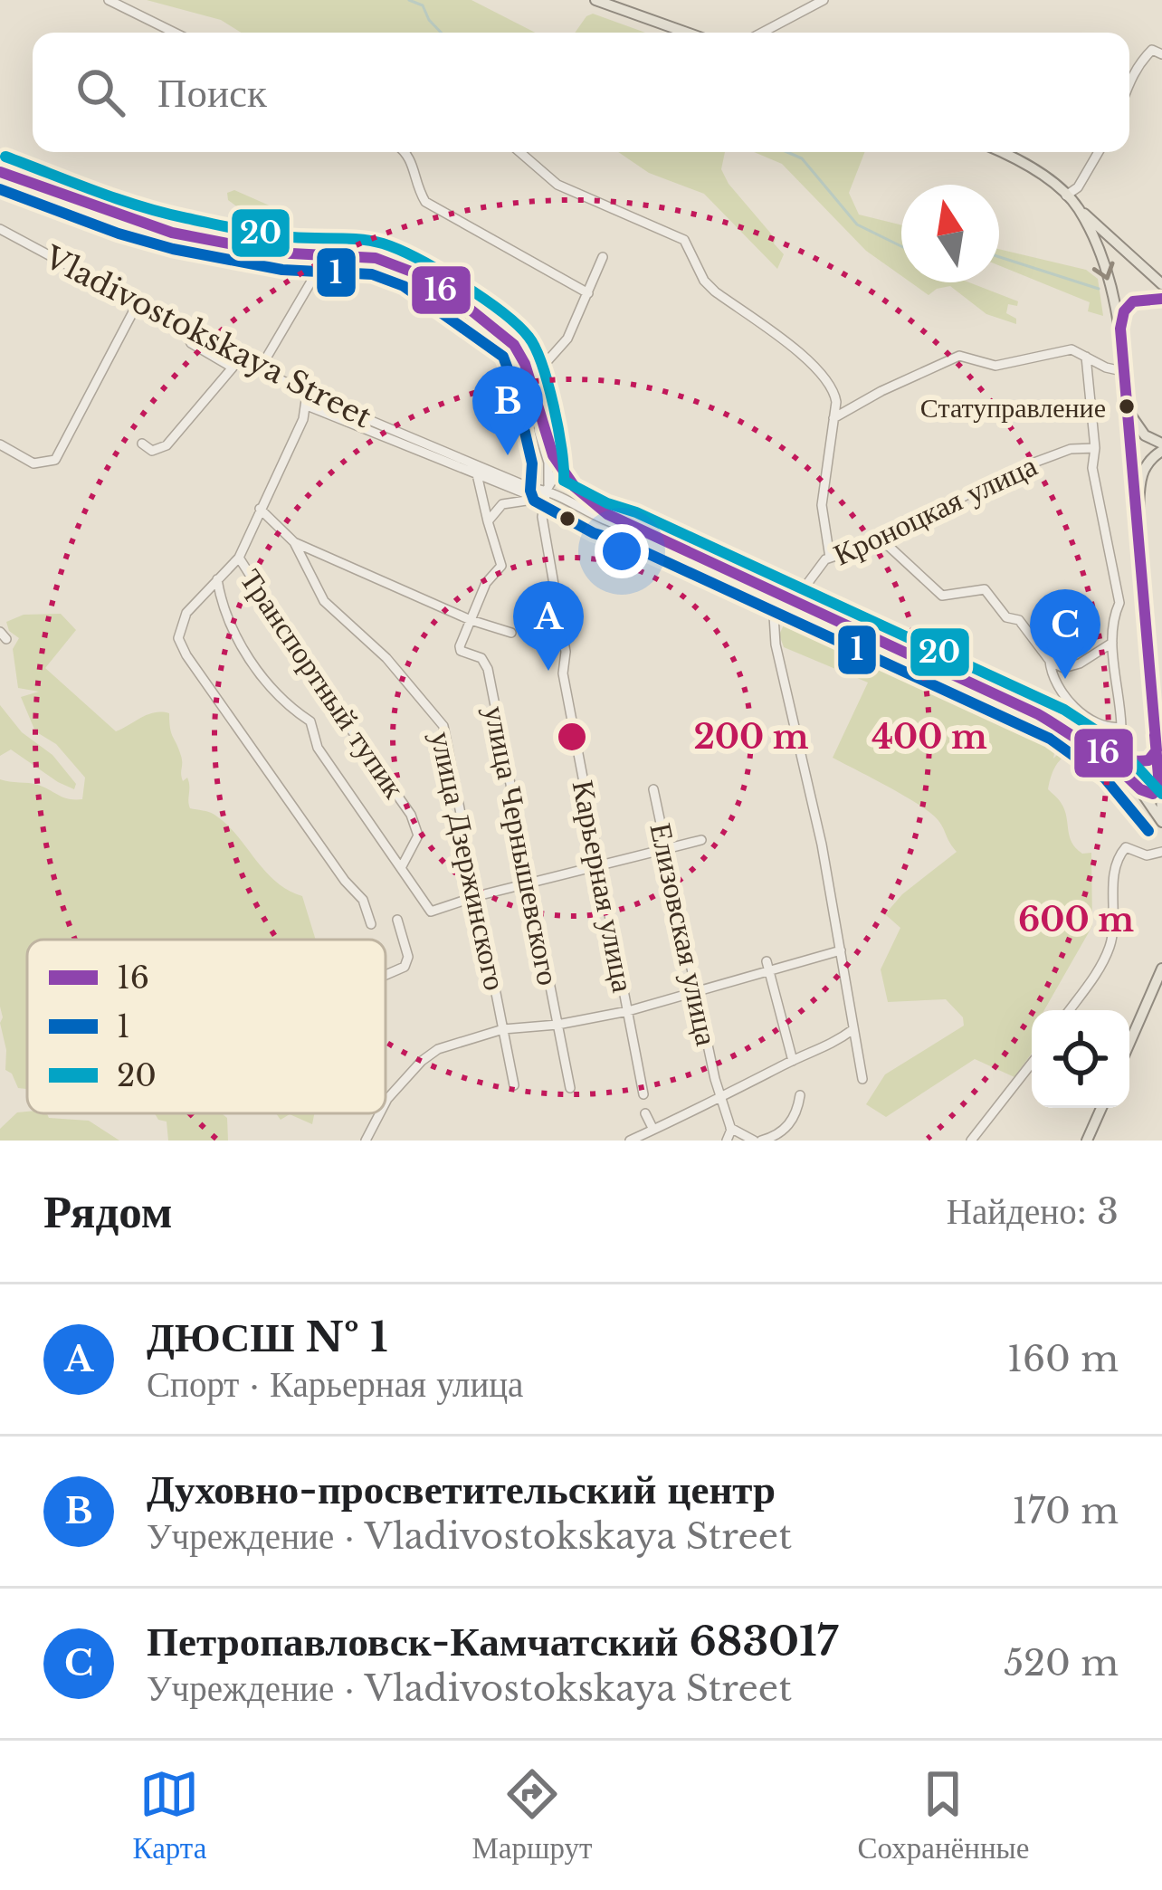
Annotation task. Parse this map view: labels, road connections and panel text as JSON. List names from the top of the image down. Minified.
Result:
{"streets":{"main road":["Vladivostokskaya Street"],"street":["Кроноцкая улица","Транспортный тупик","улица Чернышевского","улица Дзержинского","Карьерная улица","Елизовская улица"]},"crossings":[["Vladivostokskaya Street","Кроноцкая улица"],["Vladivostokskaya Street","Карьерная улица"]],"places":["Статуправление"],"lines":["transit line 20","transit line 16","transit line 1"],"legend":["16","1","20"],"north":"top","page":{"search":"Поиск","pins":["B","A","C"],"heading":["Рядом","Найдено: 3"],"list":[{"mark":"A","name":"ДЮСШ № 1","note":"Спорт · Карьерная улица","value":"160 m"},{"mark":"B","name":"Духовно-просветительский центр","note":"Учреждение · Vladivostokskaya Street","value":"170 m"},{"mark":"C","name":"Петропавловск-Камчатский 683017","note":"Учреждение · Vladivostokskaya Street","value":"520 m"}],"nav":["Карта","Маршрут","Сохранённые"]},"rings":["200 m","400 m","600 m"]}
